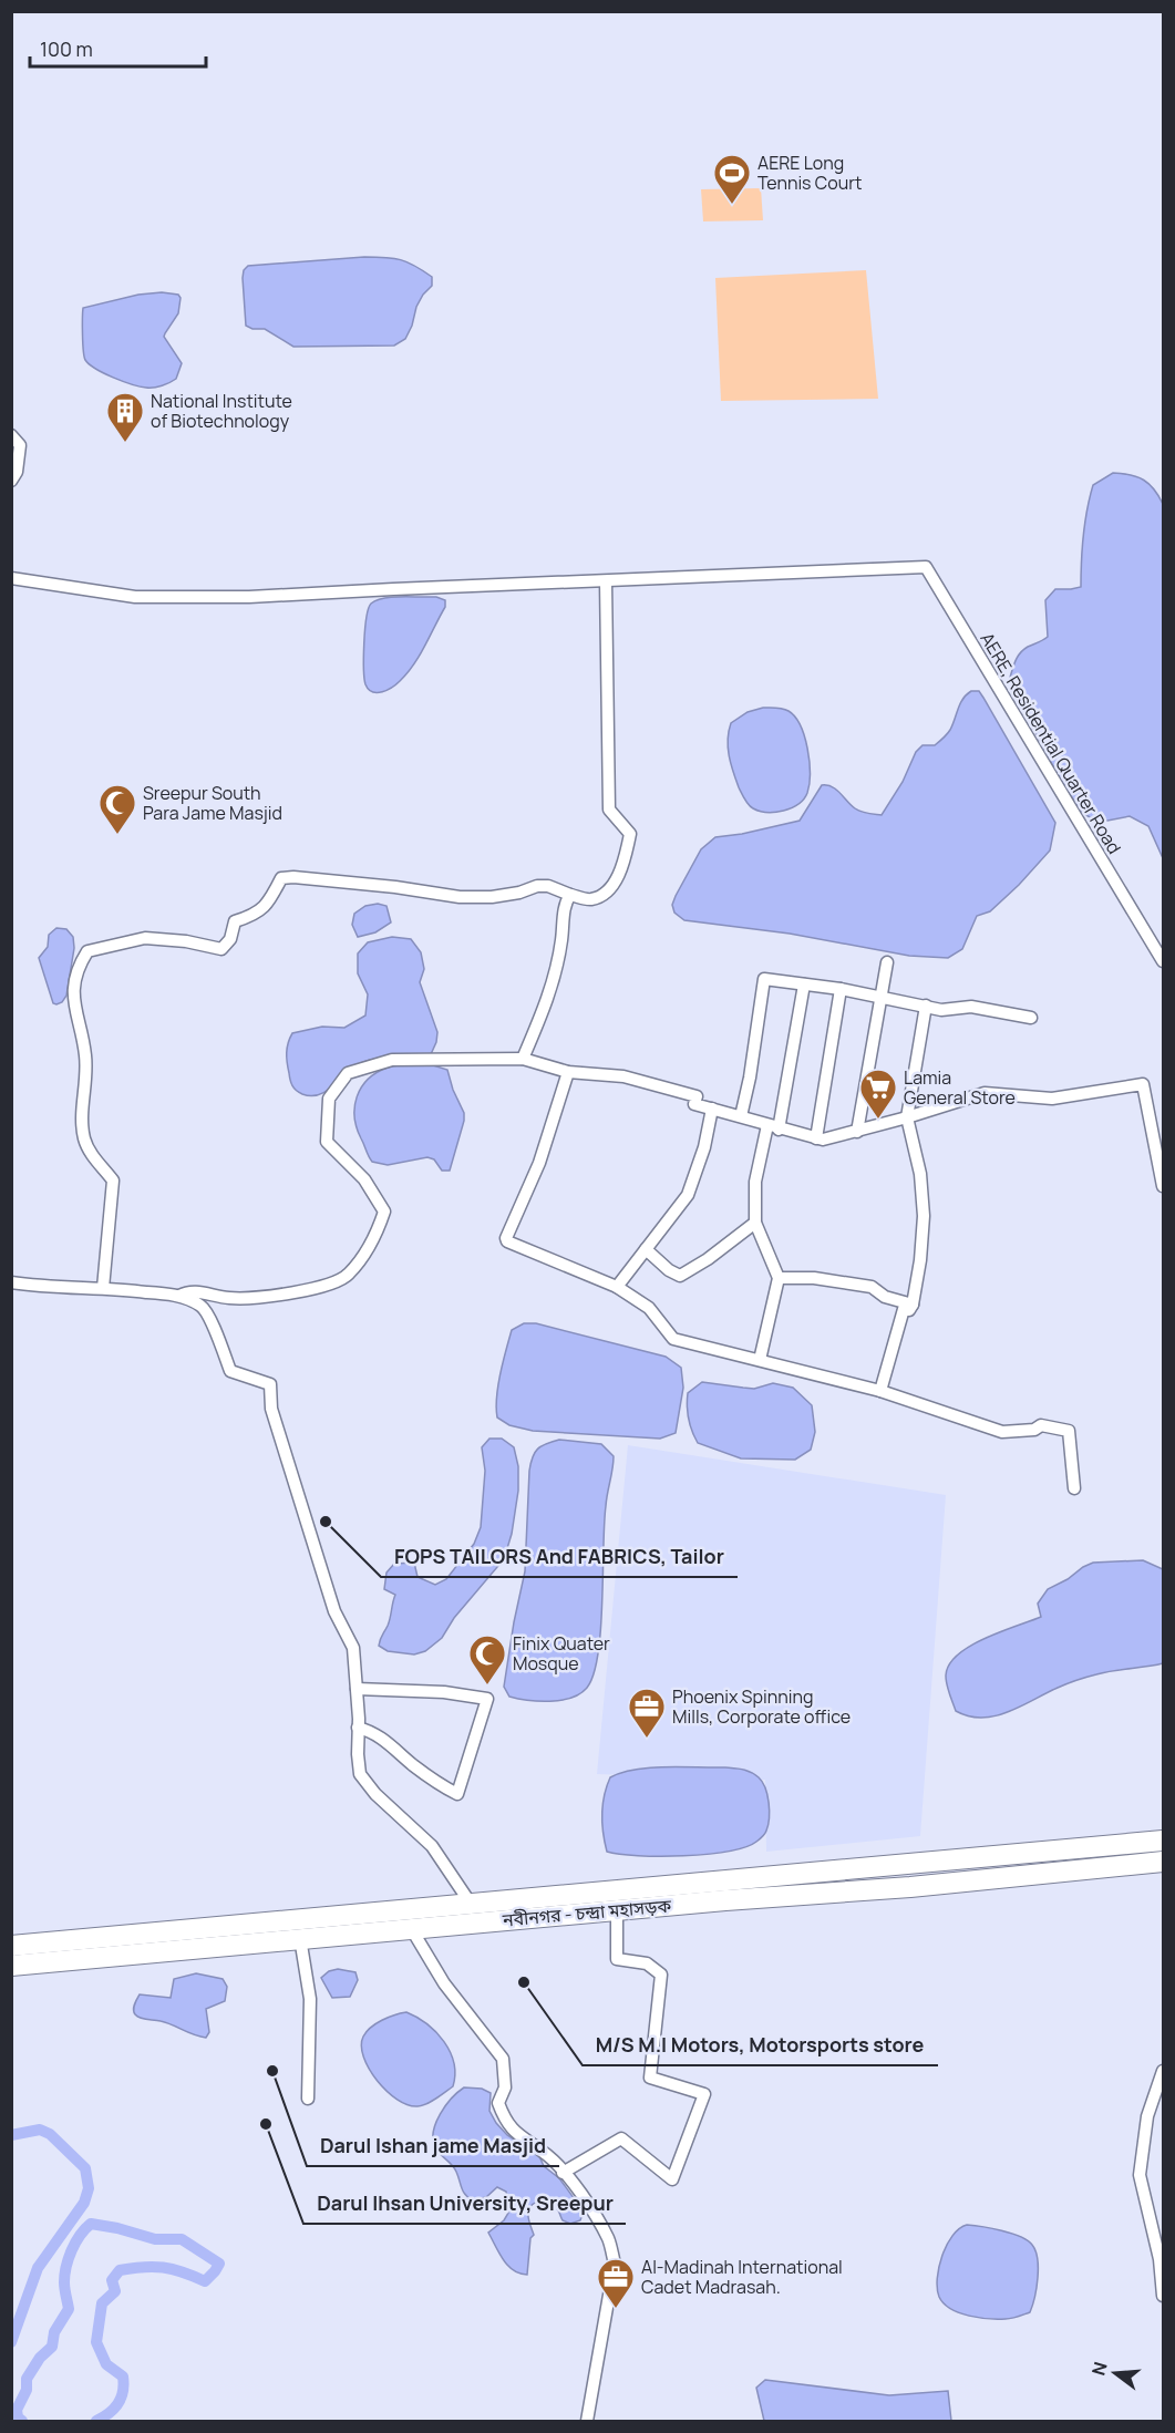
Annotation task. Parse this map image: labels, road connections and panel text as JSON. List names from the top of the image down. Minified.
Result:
{"streets":{"highway":["নবীনগর - চন্দ্রা মহাসড়ক"],"street":["AERE, Residential Quarter Road"]},"places":{"sports":["AERE Long Tennis Court"],"building":["National Institute of Biotechnology"],"mosque":["Sreepur South Para Jame Masjid","Finix Quater Mosque"],"supermarket":["Lamia General Store"],"other":["FOPS TAILORS And FABRICS, Tailor","M/S M.I Motors, Motorsports store","Darul Ishan jame Masjid","Darul Ihsan University, Sreepur"],"office":["Phoenix Spinning Mills, Corporate office","Al-Madinah International Cadet Madrasah."]},"scale_bar":"100 m","north":"left"}
